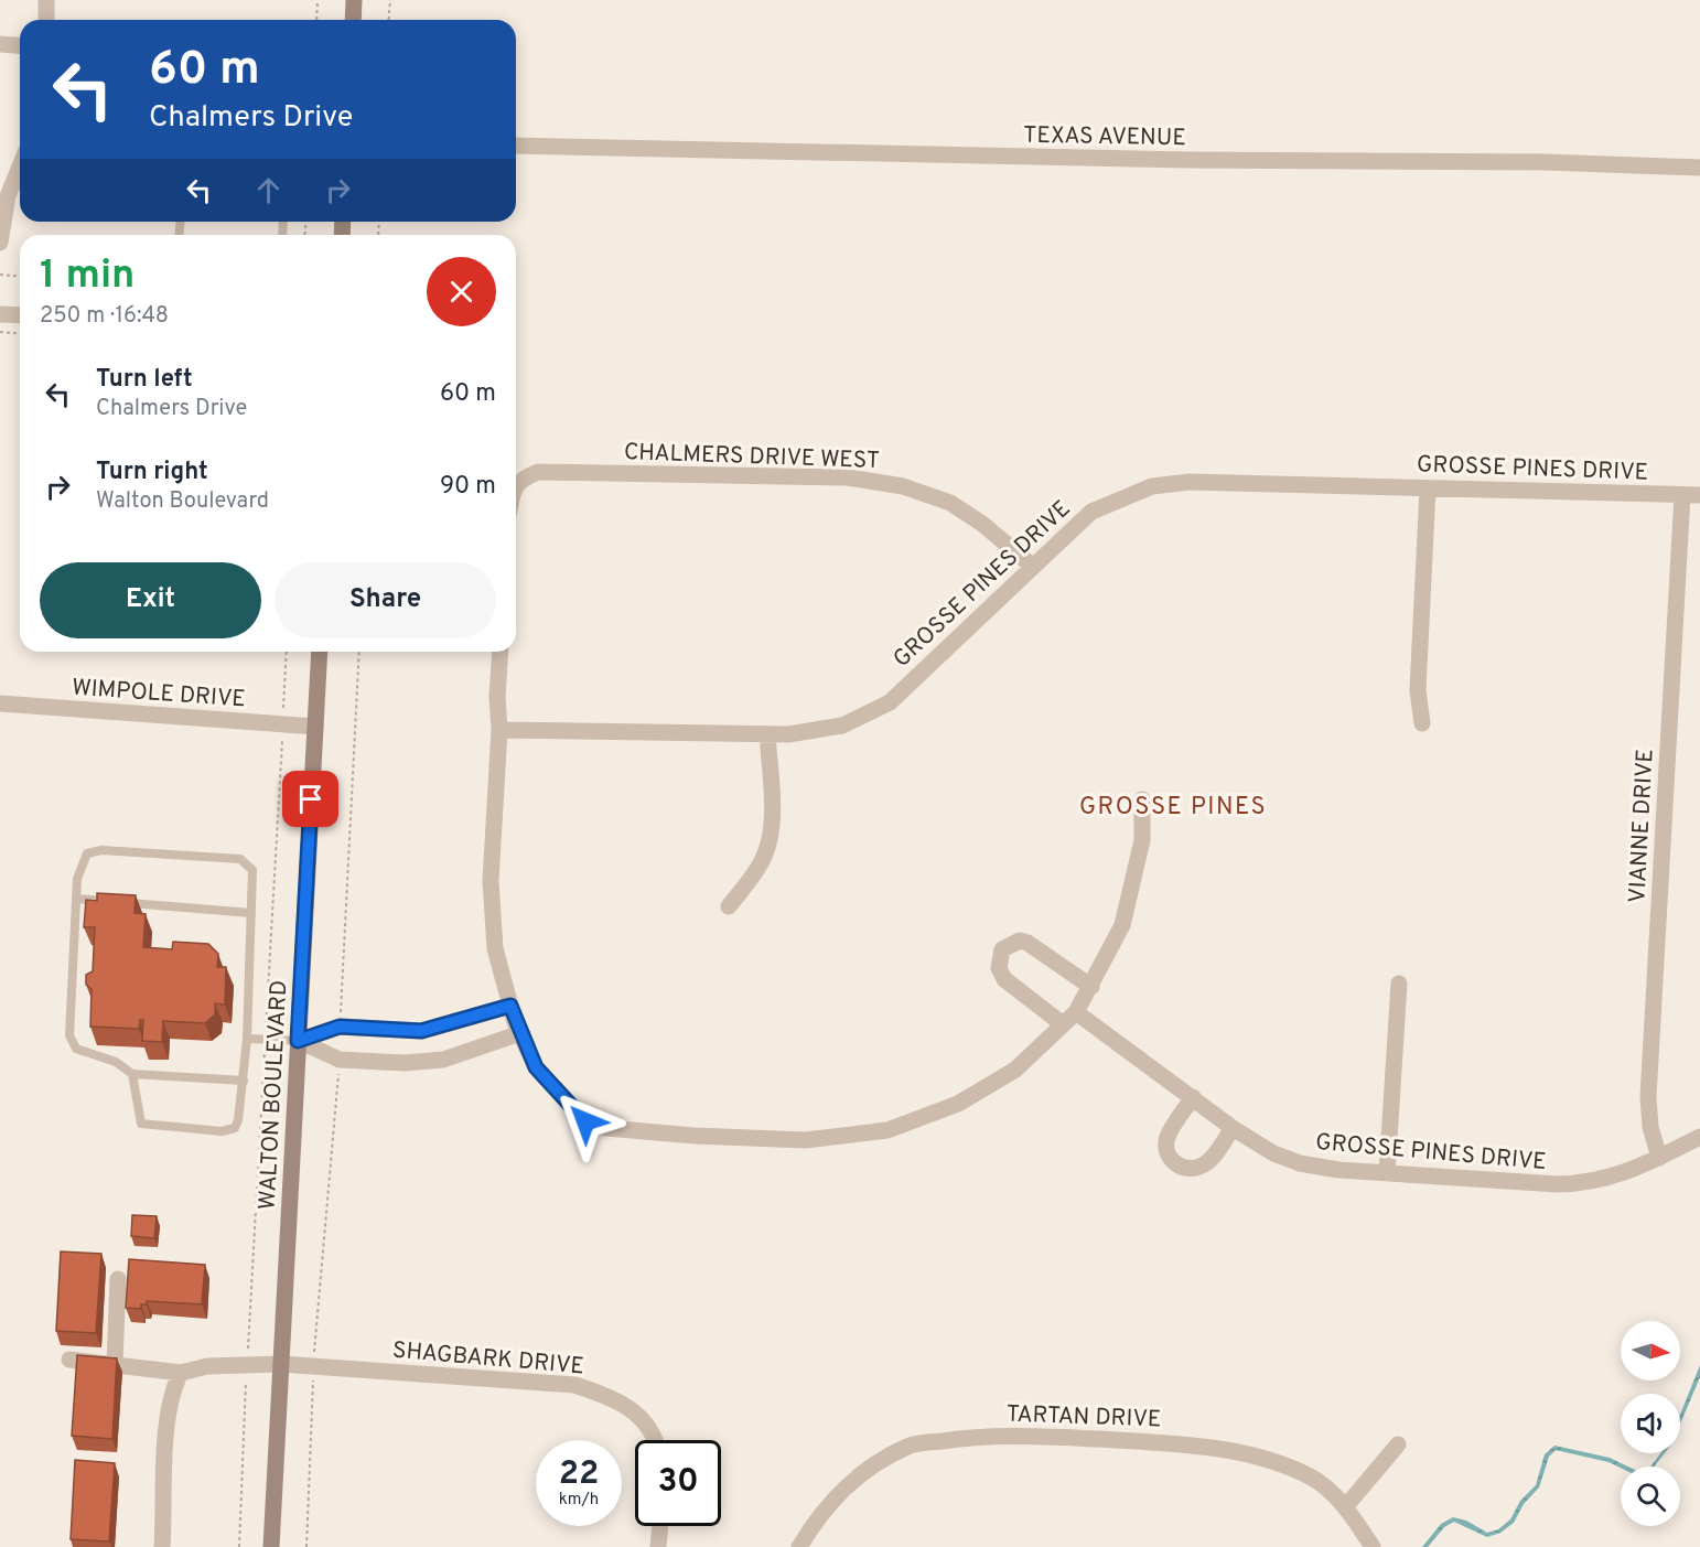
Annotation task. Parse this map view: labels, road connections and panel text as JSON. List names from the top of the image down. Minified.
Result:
{"streets":{"main road":["WALTON BOULEVARD"],"street":["TEXAS AVENUE","CHALMERS DRIVE WEST","GROSSE PINES DRIVE","WIMPOLE DRIVE","VIANNE DRIVE","SHAGBARK DRIVE","TARTAN DRIVE"]},"crossings":[["CHALMERS DRIVE WEST","GROSSE PINES DRIVE"],["GROSSE PINES DRIVE","VIANNE DRIVE"],["WIMPOLE DRIVE","WALTON BOULEVARD"],["WALTON BOULEVARD","SHAGBARK DRIVE"]],"districts":["GROSSE PINES"],"north":"right","page":{"turn":["60 m","Chalmers Drive"],"heading":["1 min","250 m · 16:48"],"list":[{"name":"Turn left","note":"Chalmers Drive","value":"60 m"},{"name":"Turn right","note":"Walton Boulevard","value":"90 m"}],"buttons":["Exit","Share"],"speed":"22 km/h","limit":"30"}}
